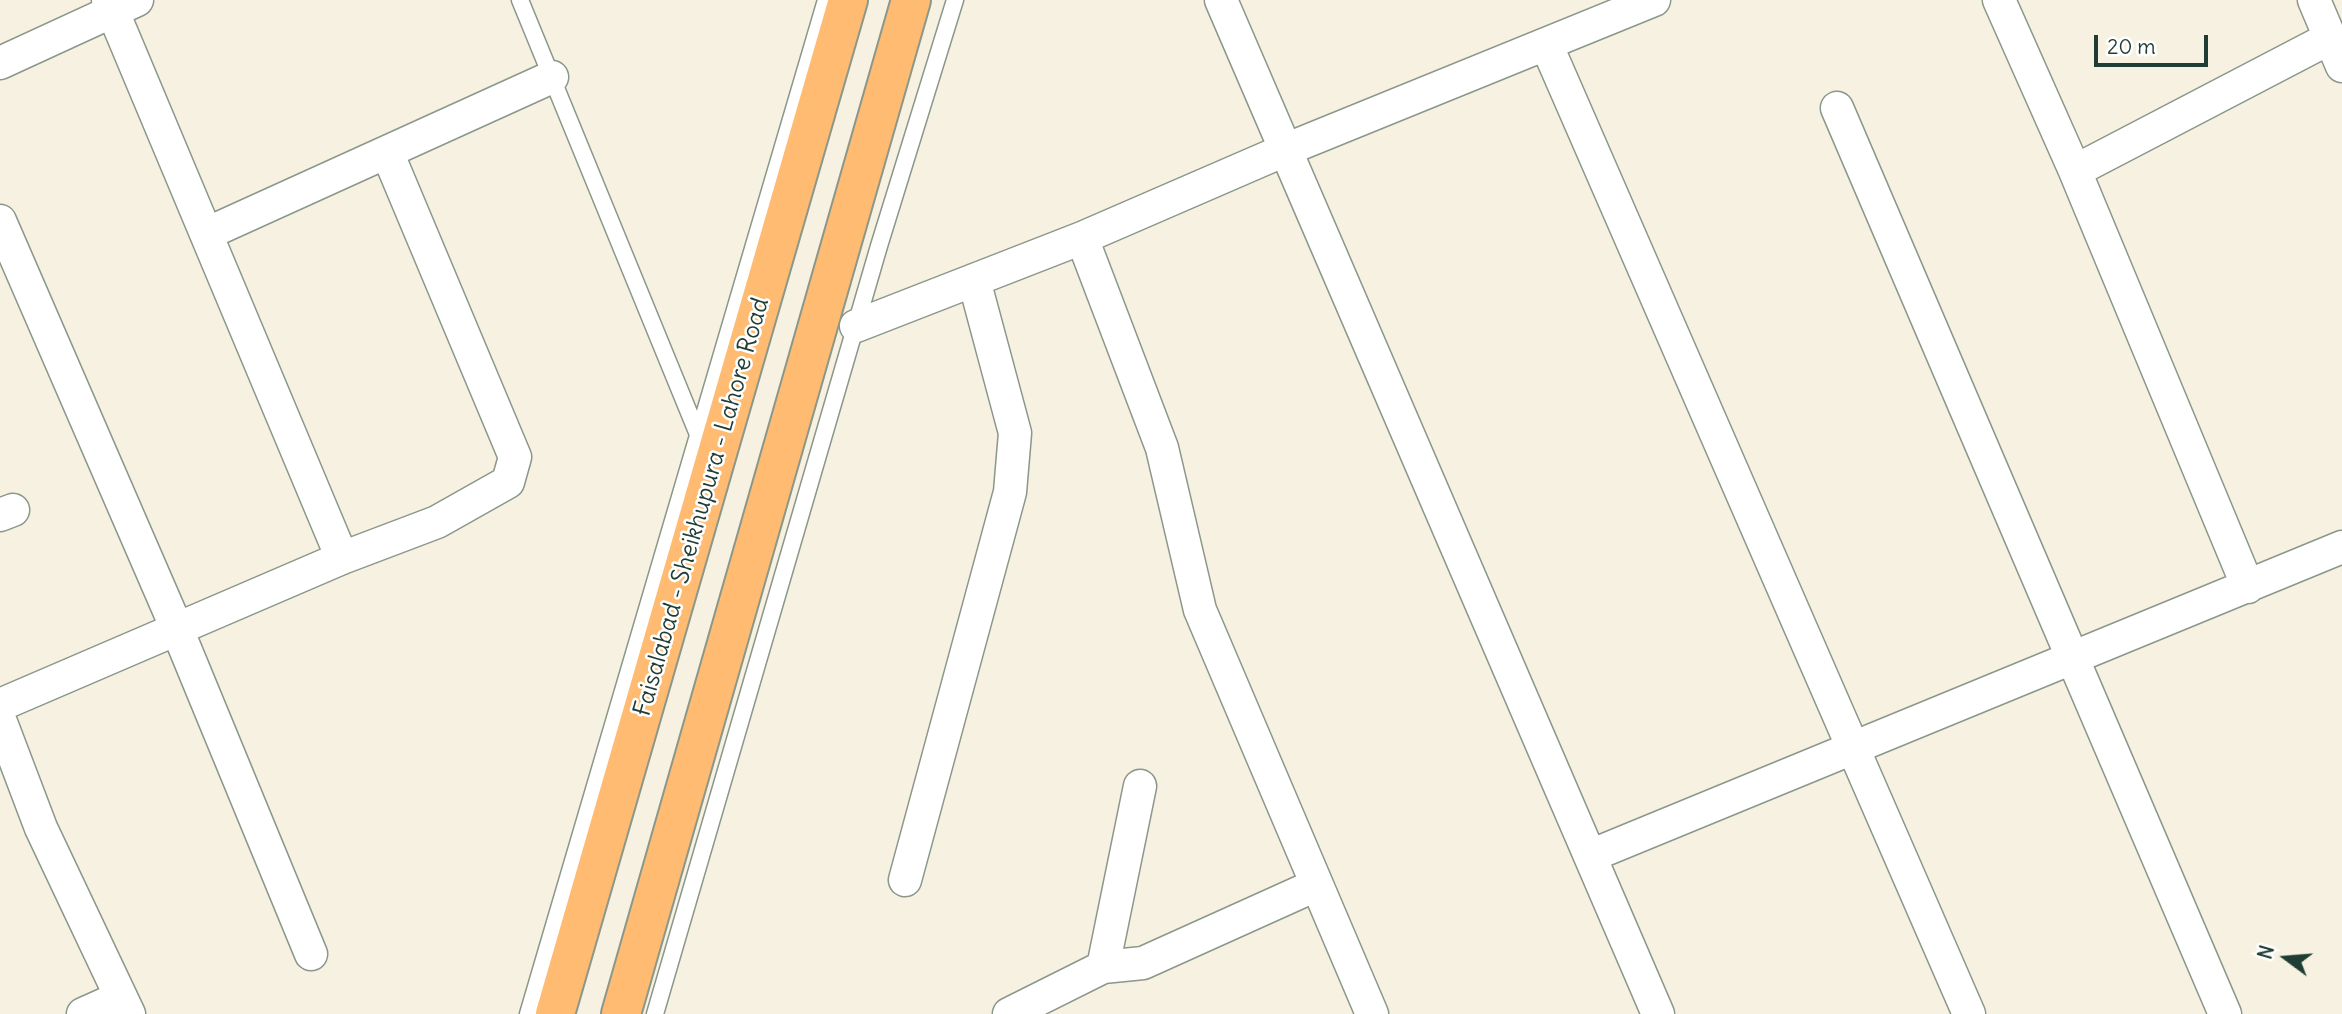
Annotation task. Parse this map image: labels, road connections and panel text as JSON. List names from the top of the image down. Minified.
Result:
{"streets":{"highway":["Faisalabad - Sheikhupura - Lahore Road"]},"scale_bar":"20 m","north":"left"}
